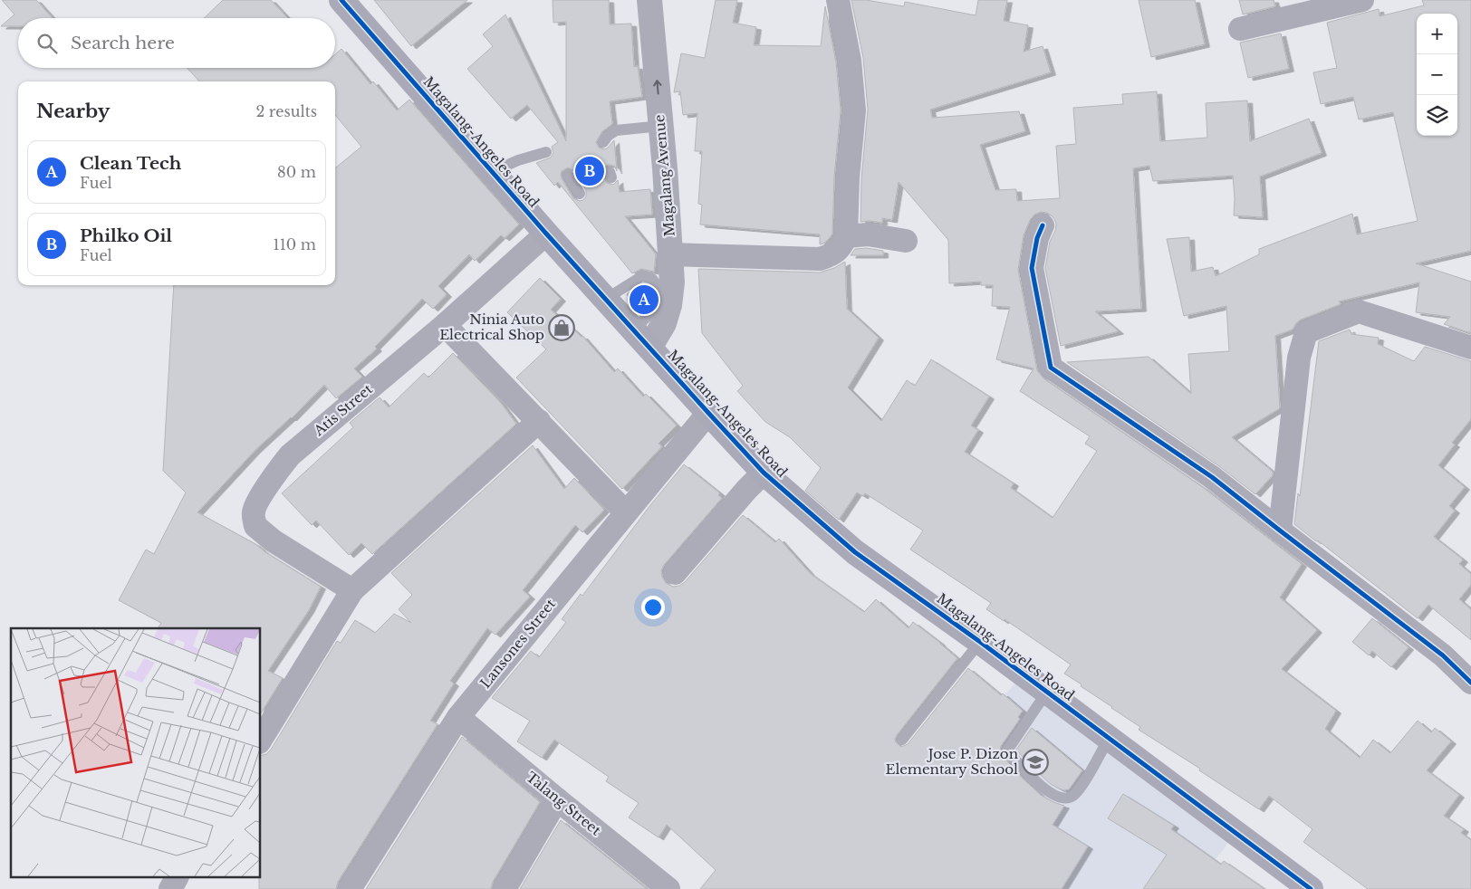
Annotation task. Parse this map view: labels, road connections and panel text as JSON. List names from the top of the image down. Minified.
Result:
{"streets":{"main road":["Magalang-Angeles Road"],"street":["Magalang Avenue","Atis Street","Lansones Street","Talang Street"]},"crossings":[["Magalang-Angeles Road","Magalang Avenue"],["Magalang-Angeles Road","Atis Street"],["Magalang-Angeles Road","Lansones Street"],["Lansones Street","Talang Street"]],"places":{"shop":["Ninia Auto Electrical Shop"],"school or university":["Jose P. Dizon Elementary School"]},"page":{"map_buttons":["+","−"],"search":"Search here","heading":["Nearby","2 results"],"list":[{"mark":"A","name":"Clean Tech","note":"Fuel","value":"80 m"},{"mark":"B","name":"Philko Oil","note":"Fuel","value":"110 m"}],"pins":["B","A"]}}
